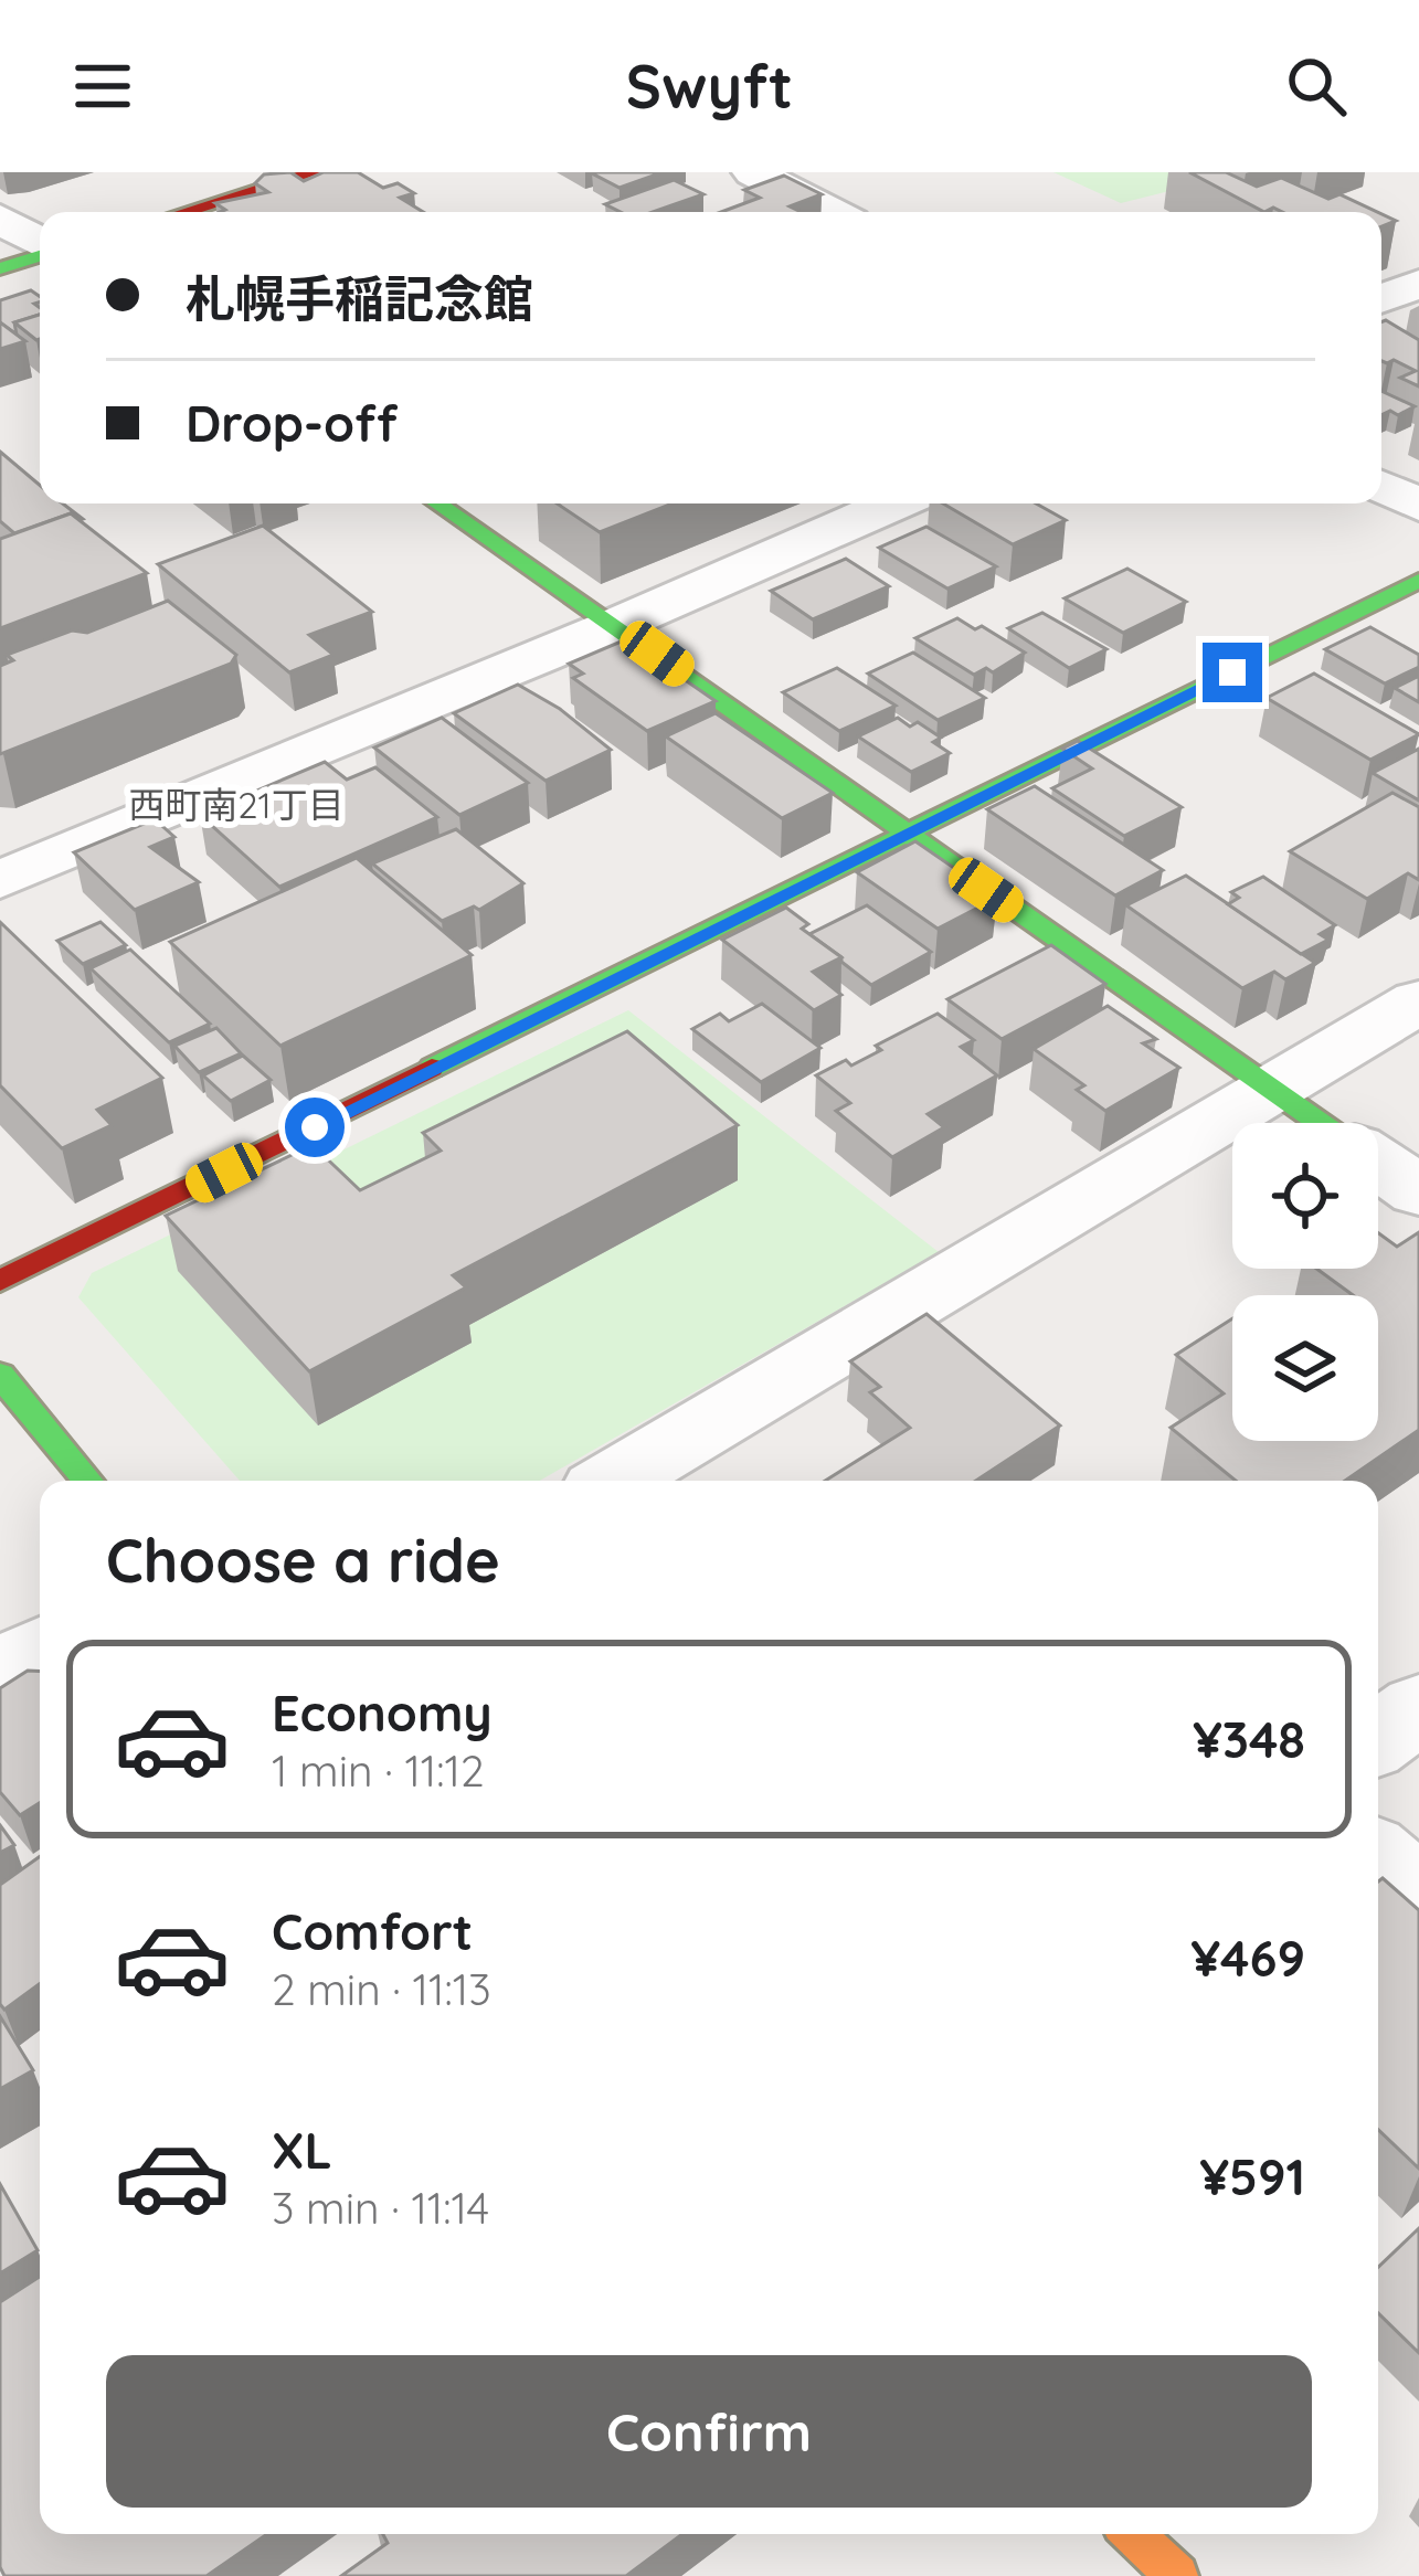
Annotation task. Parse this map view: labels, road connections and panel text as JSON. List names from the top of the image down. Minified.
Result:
{"districts":["西町南21丁目"],"page":{"header":"Swyft","banner":["札幌手稲記念館","Drop-off"],"heading":"Choose a ride","list":[{"name":"Economy","note":"1 min · 11:12","value":"¥348"},{"name":"Comfort","note":"2 min · 11:13","value":"¥469"},{"name":"XL","note":"3 min · 11:14","value":"¥591"}],"buttons":"Confirm"}}
